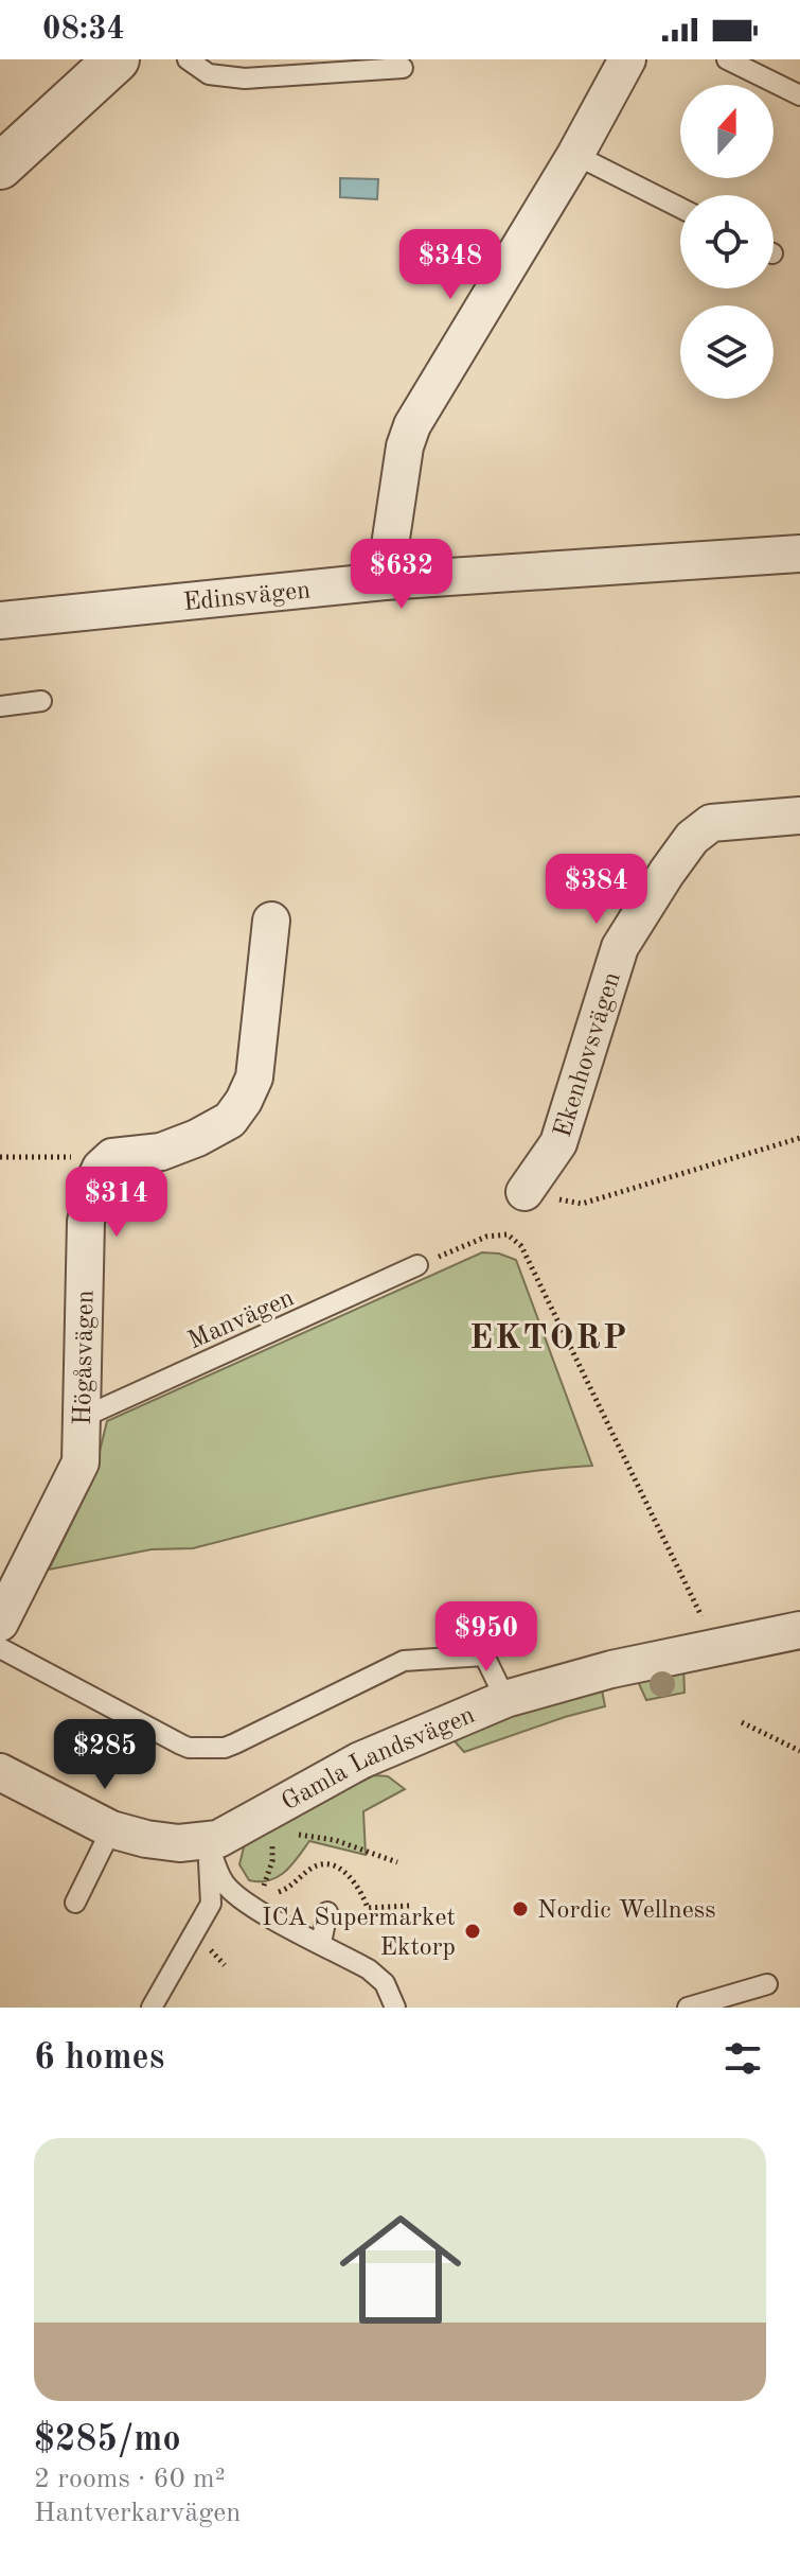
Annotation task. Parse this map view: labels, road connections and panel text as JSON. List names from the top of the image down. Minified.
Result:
{"streets":{"street":["Edinsvägen","Ekenhovsvägen","Högåsvägen","Gamla Landsvägen"],"lane":["Manvägen"]},"crossings":[["Manvägen","Högåsvägen"]],"districts":["EKTORP"],"places":["Nordic Wellness","ICA Supermarket Ektorp"],"north":"top","page":{"status":"08:34","price":["$348","$632","$384","$314","$950","$285"],"heading":"6 homes","list":[{"name":"$285/mo","note":"2 rooms · 60 m² · Hantverkarvägen"}]}}
